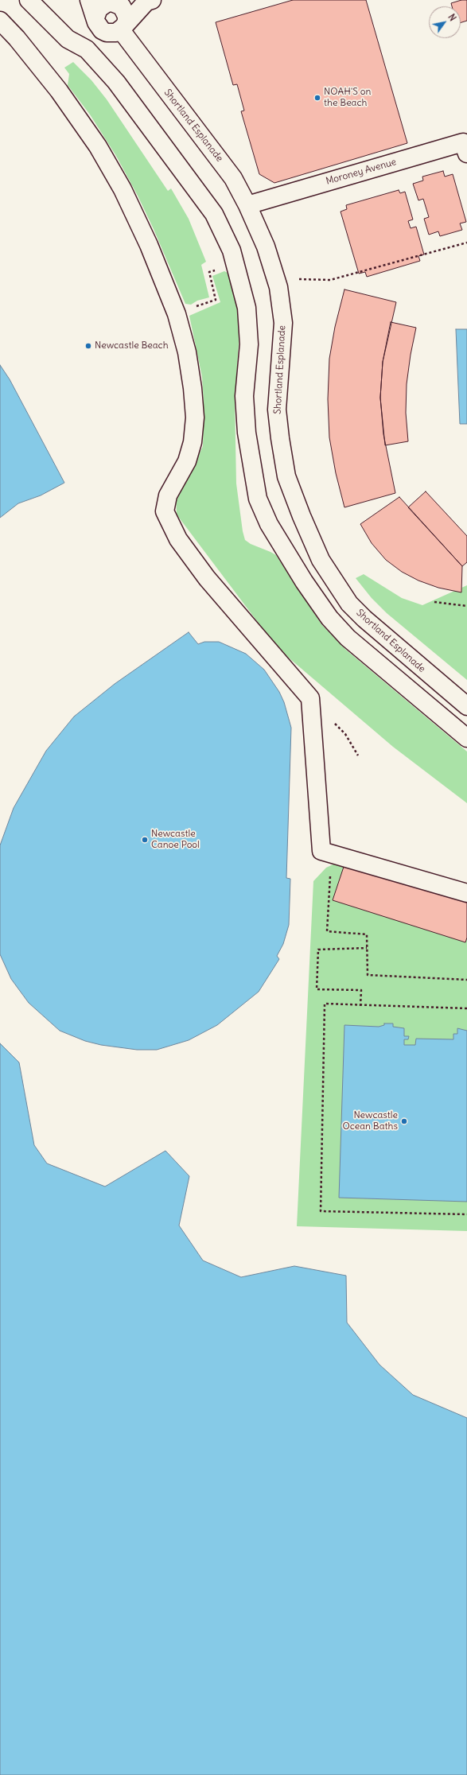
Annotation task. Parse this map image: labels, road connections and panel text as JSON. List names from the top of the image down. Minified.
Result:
{"streets":{"street":["Shortland Esplanade","Moroney Avenue"]},"crossings":[["Shortland Esplanade","Moroney Avenue"]],"places":["NOAH'S on the Beach","Newcastle Beach","Newcastle Canoe Pool","Newcastle Ocean Baths"],"north":"top right"}
